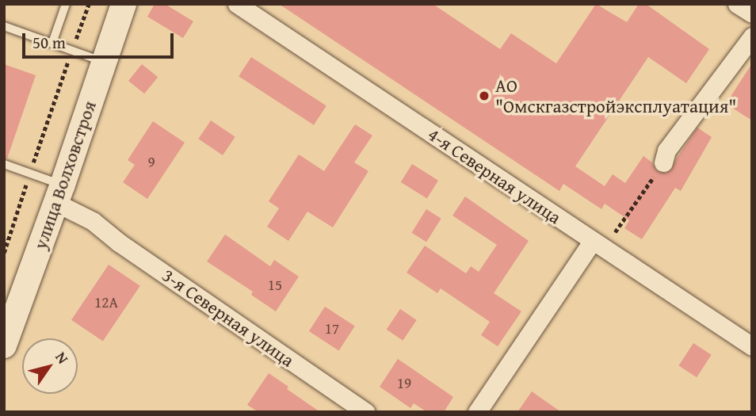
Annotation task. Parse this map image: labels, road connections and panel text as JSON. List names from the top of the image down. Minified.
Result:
{"streets":{"main road":["улица Волховстроя"],"street":["4-я Северная улица","3-я Северная улица"]},"crossings":[["улица Волховстроя","3-я Северная улица"]],"places":["АО \"Омскгазстройэксплуатация\""],"house_numbers":["9","15","12А","17","19"],"scale_bar":"50 m","north":"top right"}
